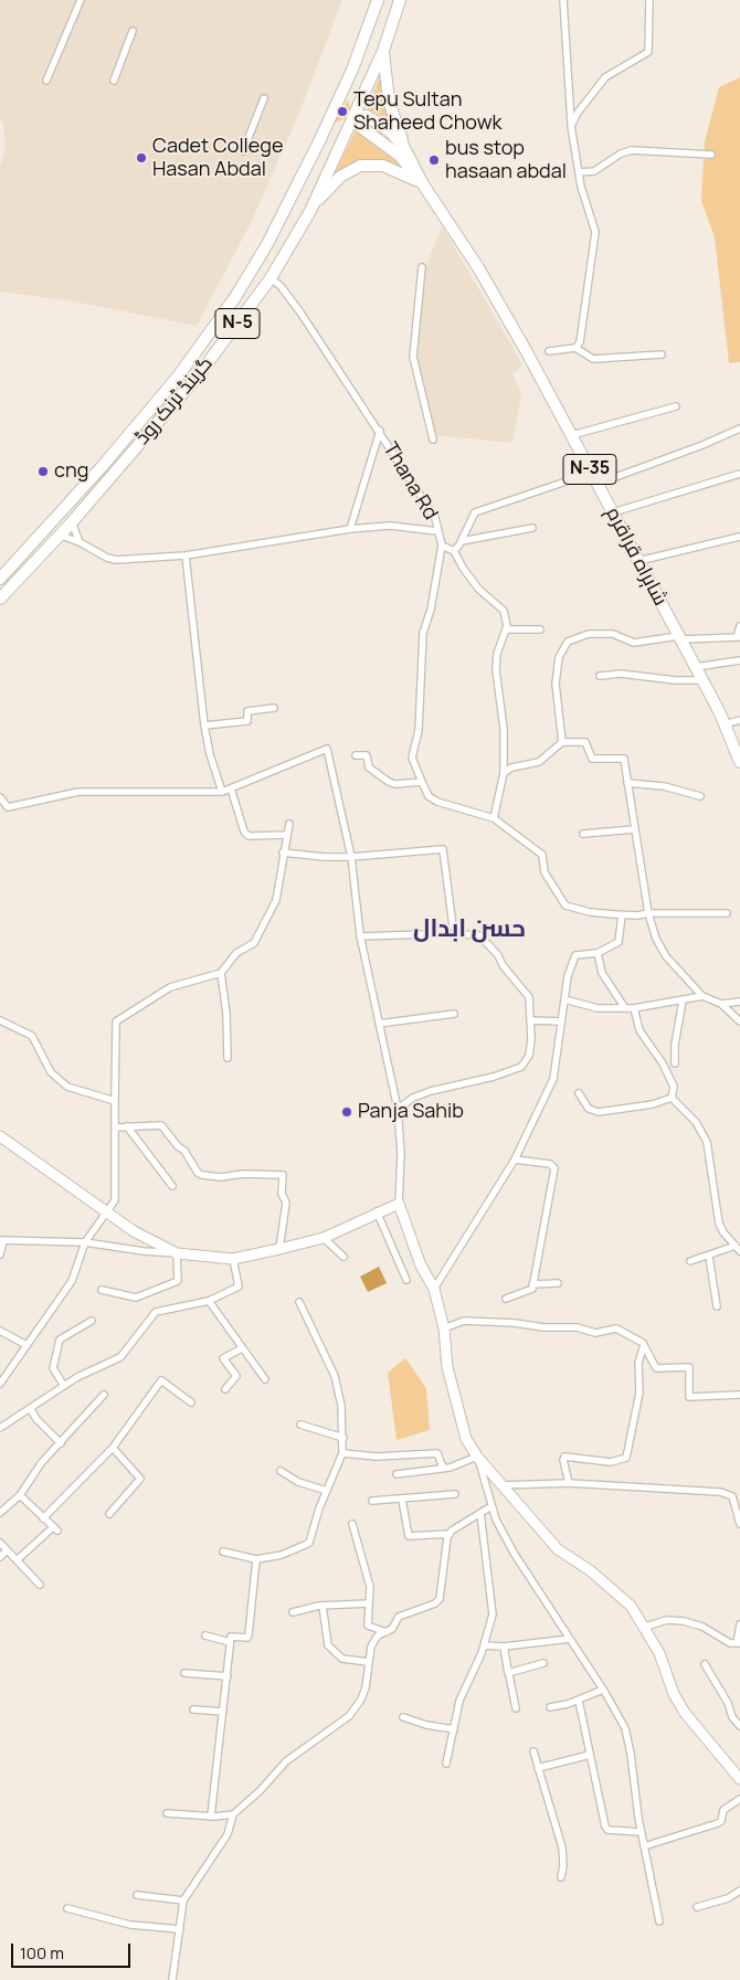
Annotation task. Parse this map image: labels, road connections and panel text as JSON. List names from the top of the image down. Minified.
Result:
{"streets":{"highway":["N-5","گرینڈ ٹرنک روڈ","N-35","شاہراہ قراقرم"],"street":["Thana Rd"]},"crossings":[["گرینڈ ٹرنک روڈ","Thana Rd"],["گرینڈ ٹرنک روڈ","شاہراہ قراقرم"]],"districts":["حسن ابدال"],"places":["Tepu Sultan Shaheed Chowk","Cadet College Hasan Abdal","bus stop hasaan abdal","cng","Panja Sahib"],"scale_bar":"100 m"}
